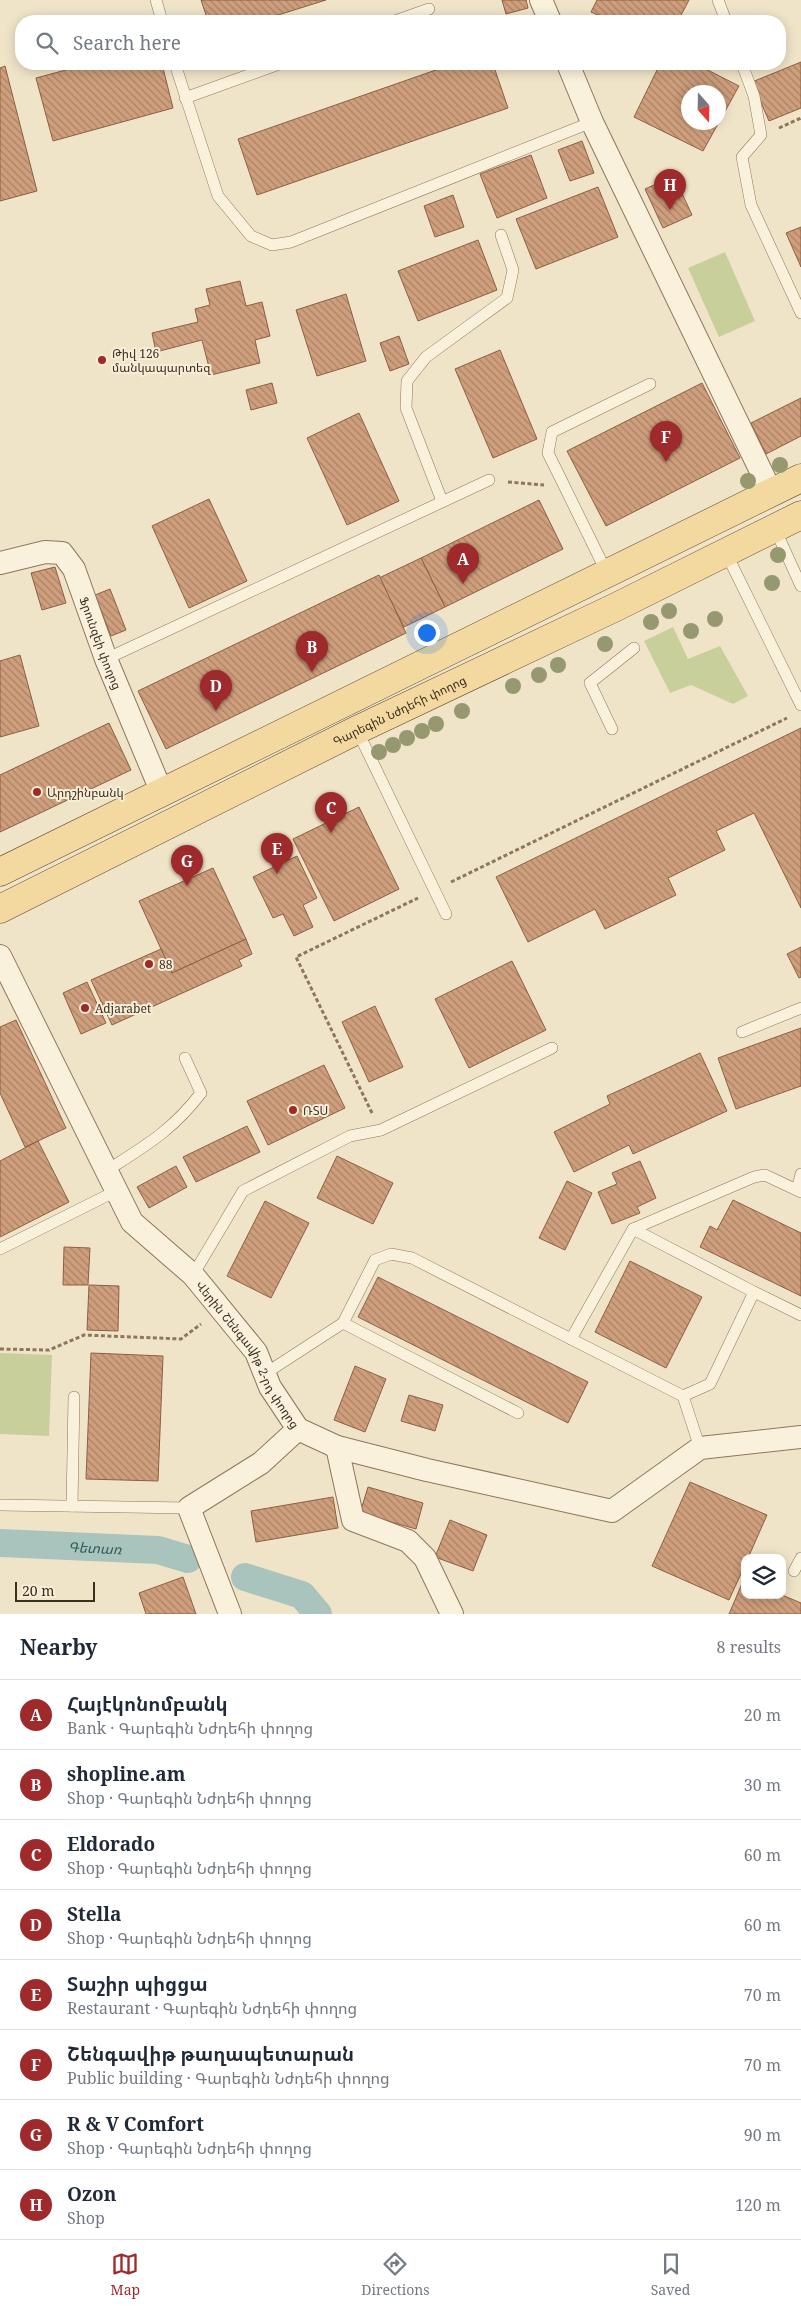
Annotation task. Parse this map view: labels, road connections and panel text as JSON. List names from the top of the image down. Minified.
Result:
{"streets":{"main road":["Գարեգին Նժդեհի փողոց"],"street":["Ֆրունզեի փողոց","Վերին Շենգավիթ 2-րդ փողոց"]},"water":["Գետառ"],"places":["Թիվ 126 մանկապարտեզ","Արդշինբանկ","88","Adjarabet","ՌՏՍ"],"scale_bar":"20 m","north":"bottom","page":{"search":"Search here","pins":["H","F","A","B","D","C","E","G"],"scale":"20 m","heading":["Nearby","8 results"],"list":[{"mark":"A","name":"Հայէկոնոմբանկ","note":"Bank · Գարեգին Նժդեհի փողոց","value":"20 m"},{"mark":"B","name":"shopline.am","note":"Shop · Գարեգին Նժդեհի փողոց","value":"30 m"},{"mark":"C","name":"Eldorado","note":"Shop · Գարեգին Նժդեհի փողոց","value":"60 m"},{"mark":"D","name":"Stella","note":"Shop · Գարեգին Նժդեհի փողոց","value":"60 m"},{"mark":"E","name":"Տաշիր պիցցա","note":"Restaurant · Գարեգին Նժդեհի փողոց","value":"70 m"},{"mark":"F","name":"Շենգավիթ թաղապետարան","note":"Public building · Գարեգին Նժդեհի փողոց","value":"70 m"},{"mark":"G","name":"R & V Comfort","note":"Shop · Գարեգին Նժդեհի փողոց","value":"90 m"},{"mark":"H","name":"Ozon","note":"Shop","value":"120 m"}],"nav":["Map","Directions","Saved"]}}
